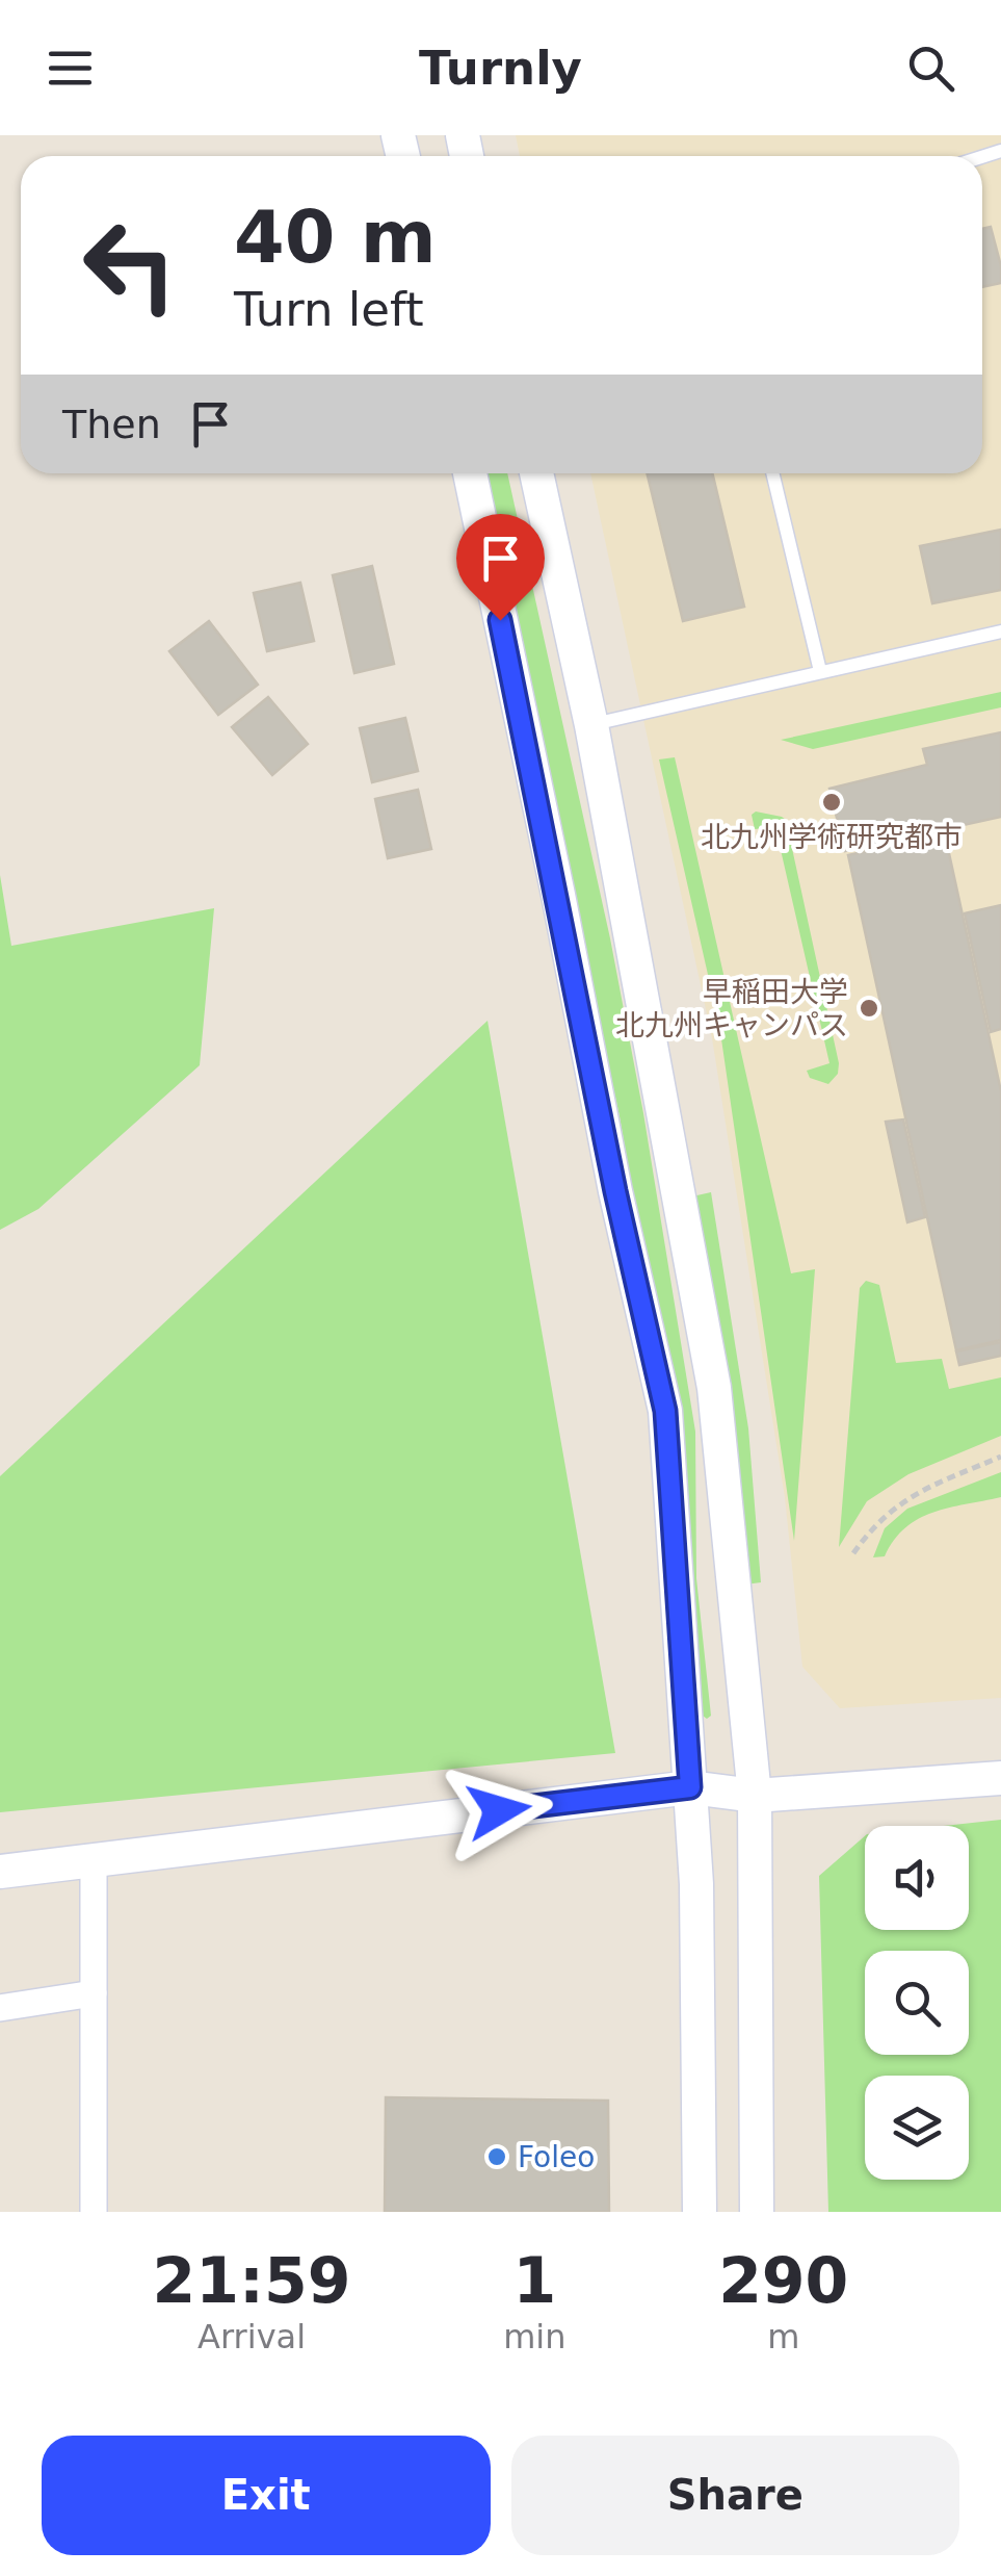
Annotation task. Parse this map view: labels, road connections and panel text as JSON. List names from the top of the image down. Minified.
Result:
{"places":["北九州学術研究都市","早稲田大学 北九州キャンパス","Foleo"],"page":{"header":"Turnly","turn":["40 m","Turn left"],"then":"Then","eta":["21:59","Arrival","1","min","290","m"],"buttons":["Exit","Share"]}}
